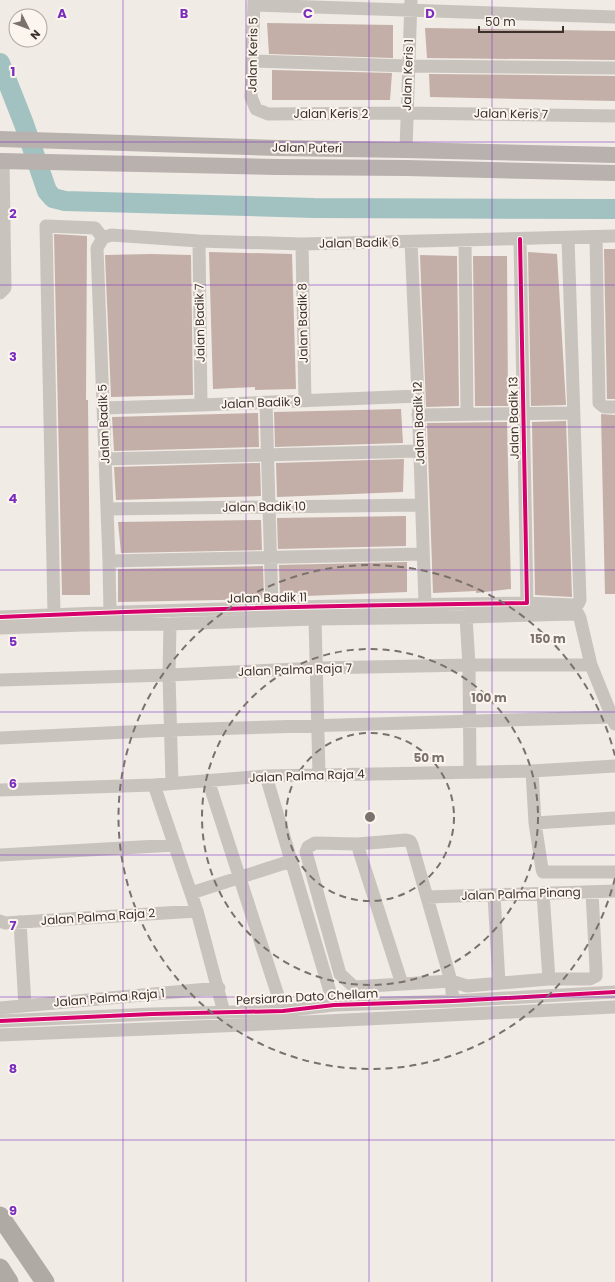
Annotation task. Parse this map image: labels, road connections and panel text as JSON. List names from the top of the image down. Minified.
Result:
{"streets":{"main road":["Jalan Puteri"],"street":["Jalan Keris 5","Jalan Keris 1","Jalan Keris 2","Jalan Keris 7","Jalan Badik 6","Jalan Badik 7","Jalan Badik 8","Jalan Badik 9","Jalan Badik 13","Jalan Badik 12","Jalan Badik 5","Jalan Badik 10","Jalan Badik 11","Jalan Palma Raja 7","Jalan Palma Raja 4","Jalan Palma Pinang","Jalan Palma Raja 2","Persiaran Dato Chellam","Jalan Palma Raja 1"]},"crossings":[["Jalan Keris 5","Jalan Keris 2"],["Jalan Keris 1","Jalan Keris 2"],["Jalan Keris 1","Jalan Keris 7"],["Jalan Keris 1","Jalan Puteri"],["Jalan Keris 2","Jalan Keris 7"],["Jalan Badik 6","Jalan Badik 7"],["Jalan Badik 6","Jalan Badik 8"],["Jalan Badik 6","Jalan Badik 13"],["Jalan Badik 6","Jalan Badik 12"],["Jalan Badik 6","Jalan Badik 5"],["Jalan Badik 7","Jalan Badik 9"],["Jalan Badik 8","Jalan Badik 9"],["Jalan Badik 9","Jalan Badik 12"],["Jalan Badik 9","Jalan Badik 5"],["Jalan Badik 13","Jalan Badik 11"],["Jalan Badik 12","Jalan Badik 10"],["Jalan Badik 12","Jalan Badik 11"],["Jalan Badik 5","Jalan Badik 10"],["Jalan Badik 5","Jalan Badik 11"]],"scale_bar":"50 m","north":"bottom right","grid":{"columns":["A","B","C","D"],"rows":["1","2","3","4","5","6","7","8","9"]},"rings":["150 m","100 m","50 m"]}
